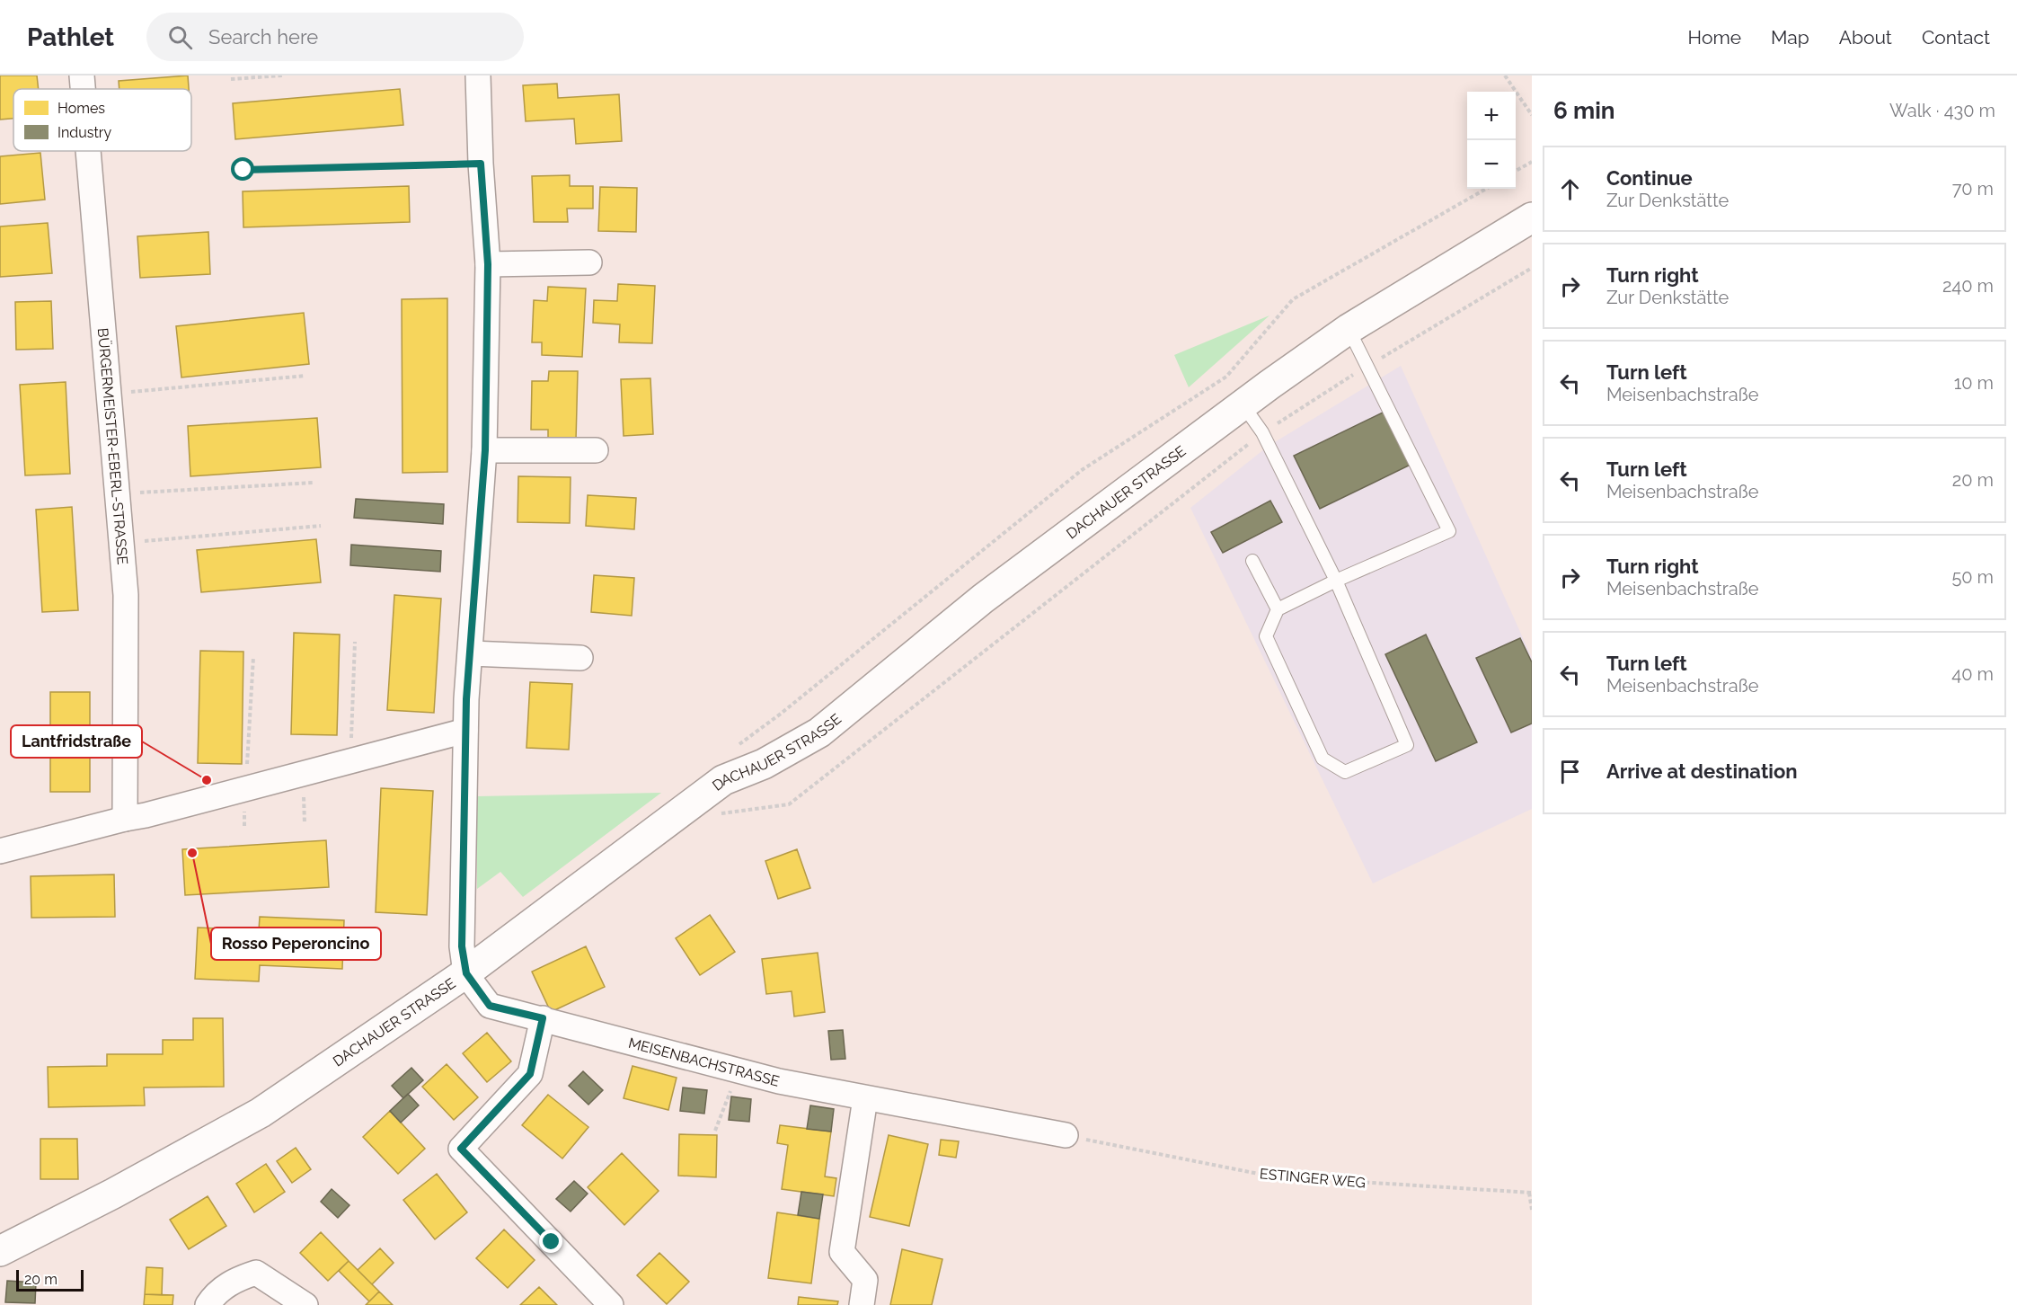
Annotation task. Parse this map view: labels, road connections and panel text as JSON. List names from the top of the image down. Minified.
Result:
{"streets":{"street":["BÜRGERMEISTER-EBERL-STRASSE","DACHAUER STRASSE","MEISENBACHSTRASSE"],"path":["ESTINGER WEG"]},"crossings":[["DACHAUER STRASSE","MEISENBACHSTRASSE"],["MEISENBACHSTRASSE","ESTINGER WEG"]],"places":["Lantfridstraße","Rosso Peperoncino"],"legend":["Homes","Industry"],"scale_bar":"20 m","page":{"header":"Pathlet","search":"Search here","nav":["Home","Map","About","Contact"],"heading":["6 min","Walk · 430 m"],"map_buttons":["+","−"],"list":[["Continue","Zur Denkstätte","70 m"],["Turn right","Zur Denkstätte","240 m"],["Turn left","Meisenbachstraße","10 m"],["Turn left","Meisenbachstraße","20 m"],["Turn right","Meisenbachstraße","50 m"],["Turn left","Meisenbachstraße","40 m"],"Arrive at destination"],"scale":"20 m"}}
